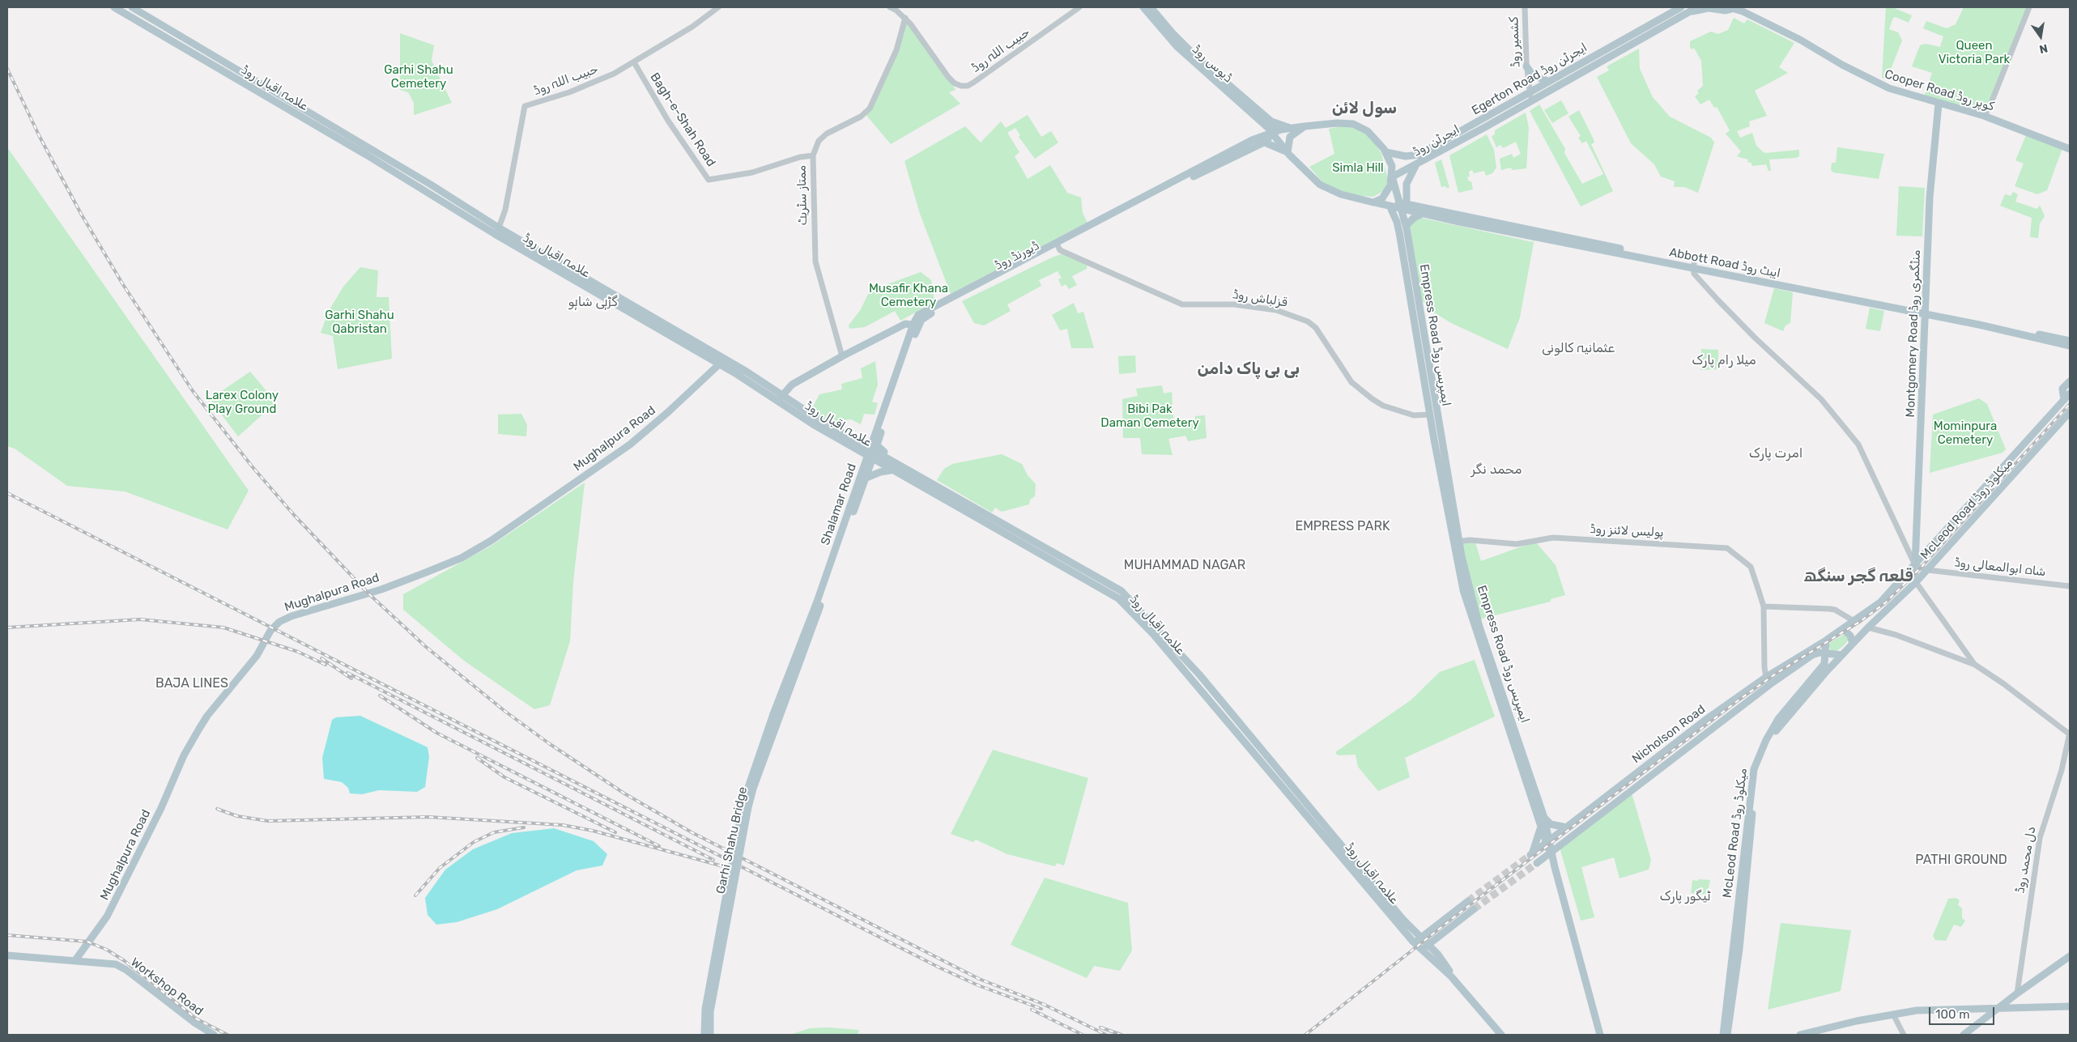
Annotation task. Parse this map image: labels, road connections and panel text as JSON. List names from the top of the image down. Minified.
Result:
{"streets":{"main road":["ڈیوس روڈ","Egerton Road ایجرٹن روڈ","علامہ اقبال روڈ","Cooper Road کوپر روڈ","ایجرٹن روڈ","ڈیورنڈ روڈ","Abbott Road ایبٹ روڈ","Montgomery Road منٹگمری روڈ","Empress Road ایمپریس روڈ","Mughalpura Road","Shalamar Road","McLeod Road میکلوڈ روڈ","Nicholson Road","Garhi Shahu Bridge","Workshop Road"],"street":["کشمیر روڈ","حبیب اللہ روڈ","Bagh-e-Shah Road","ممتاز سٹریٹ","قزلباش روڈ","پولیس لائنز روڈ","شاہ ابوالمعالی روڈ","دل محمد روڈ"]},"crossings":[["کشمیر روڈ","Egerton Road ایجرٹن روڈ"],["کشمیر روڈ","ایجرٹن روڈ"],["حبیب اللہ روڈ","علامہ اقبال روڈ"],["حبیب اللہ روڈ","Bagh-e-Shah Road"],["حبیب اللہ روڈ","ممتاز سٹریٹ"],["ڈیوس روڈ","Egerton Road ایجرٹن روڈ"],["ڈیوس روڈ","ایجرٹن روڈ"],["ڈیوس روڈ","ڈیورنڈ روڈ"],["ڈیوس روڈ","Abbott Road ایبٹ روڈ"],["ڈیوس روڈ","Empress Road ایمپریس روڈ"],["Egerton Road ایجرٹن روڈ","ایجرٹن روڈ"],["Egerton Road ایجرٹن روڈ","ڈیورنڈ روڈ"],["Egerton Road ایجرٹن روڈ","Abbott Road ایبٹ روڈ"],["Egerton Road ایجرٹن روڈ","Empress Road ایمپریس روڈ"],["علامہ اقبال روڈ","ڈیورنڈ روڈ"],["علامہ اقبال روڈ","Mughalpura Road"],["علامہ اقبال روڈ","Shalamar Road"],["Cooper Road کوپر روڈ","Montgomery Road منٹگمری روڈ"],["Bagh-e-Shah Road","ممتاز سٹریٹ"],["ایجرٹن روڈ","ڈیورنڈ روڈ"],["ایجرٹن روڈ","Abbott Road ایبٹ روڈ"],["ایجرٹن روڈ","Empress Road ایمپریس روڈ"],["ممتاز سٹریٹ","ڈیورنڈ روڈ"],["ڈیورنڈ روڈ","Abbott Road ایبٹ روڈ"],["ڈیورنڈ روڈ","قزلباش روڈ"],["ڈیورنڈ روڈ","Empress Road ایمپریس روڈ"],["ڈیورنڈ روڈ","Shalamar Road"],["Abbott Road ایبٹ روڈ","Montgomery Road منٹگمری روڈ"],["Abbott Road ایبٹ روڈ","Empress Road ایمپریس روڈ"],["قزلباش روڈ","Empress Road ایمپریس روڈ"],["Montgomery Road منٹگمری روڈ","McLeod Road میکلوڈ روڈ"],["Montgomery Road منٹگمری روڈ","شاہ ابوالمعالی روڈ"],["Empress Road ایمپریس روڈ","پولیس لائنز روڈ"],["Empress Road ایمپریس روڈ","Nicholson Road"],["Mughalpura Road","Workshop Road"],["Shalamar Road","Garhi Shahu Bridge"],["McLeod Road میکلوڈ روڈ","شاہ ابوالمعالی روڈ"],["McLeod Road میکلوڈ روڈ","Nicholson Road"],["پولیس لائنز روڈ","Nicholson Road"]],"districts":["سول لائن","گڑہی شاہو","عثمانیہ کالونی","میلا رام پارک","بی بی پاک دامن","امرت پارک","محمد نگر","EMPRESS PARK","MUHAMMAD NAGAR","قلعہ گجر سنگھ","BAJA LINES","PATHI GROUND","ٹیگور پارک"],"parks":["Queen Victoria Park","Garhi Shahu Cemetery","Simla Hill","Musafir Khana Cemetery","Garhi Shahu Qabristan","Larex Colony Play Ground","Bibi Pak Daman Cemetery","Mominpura Cemetery"],"scale_bar":"100 m","north":"bottom"}
